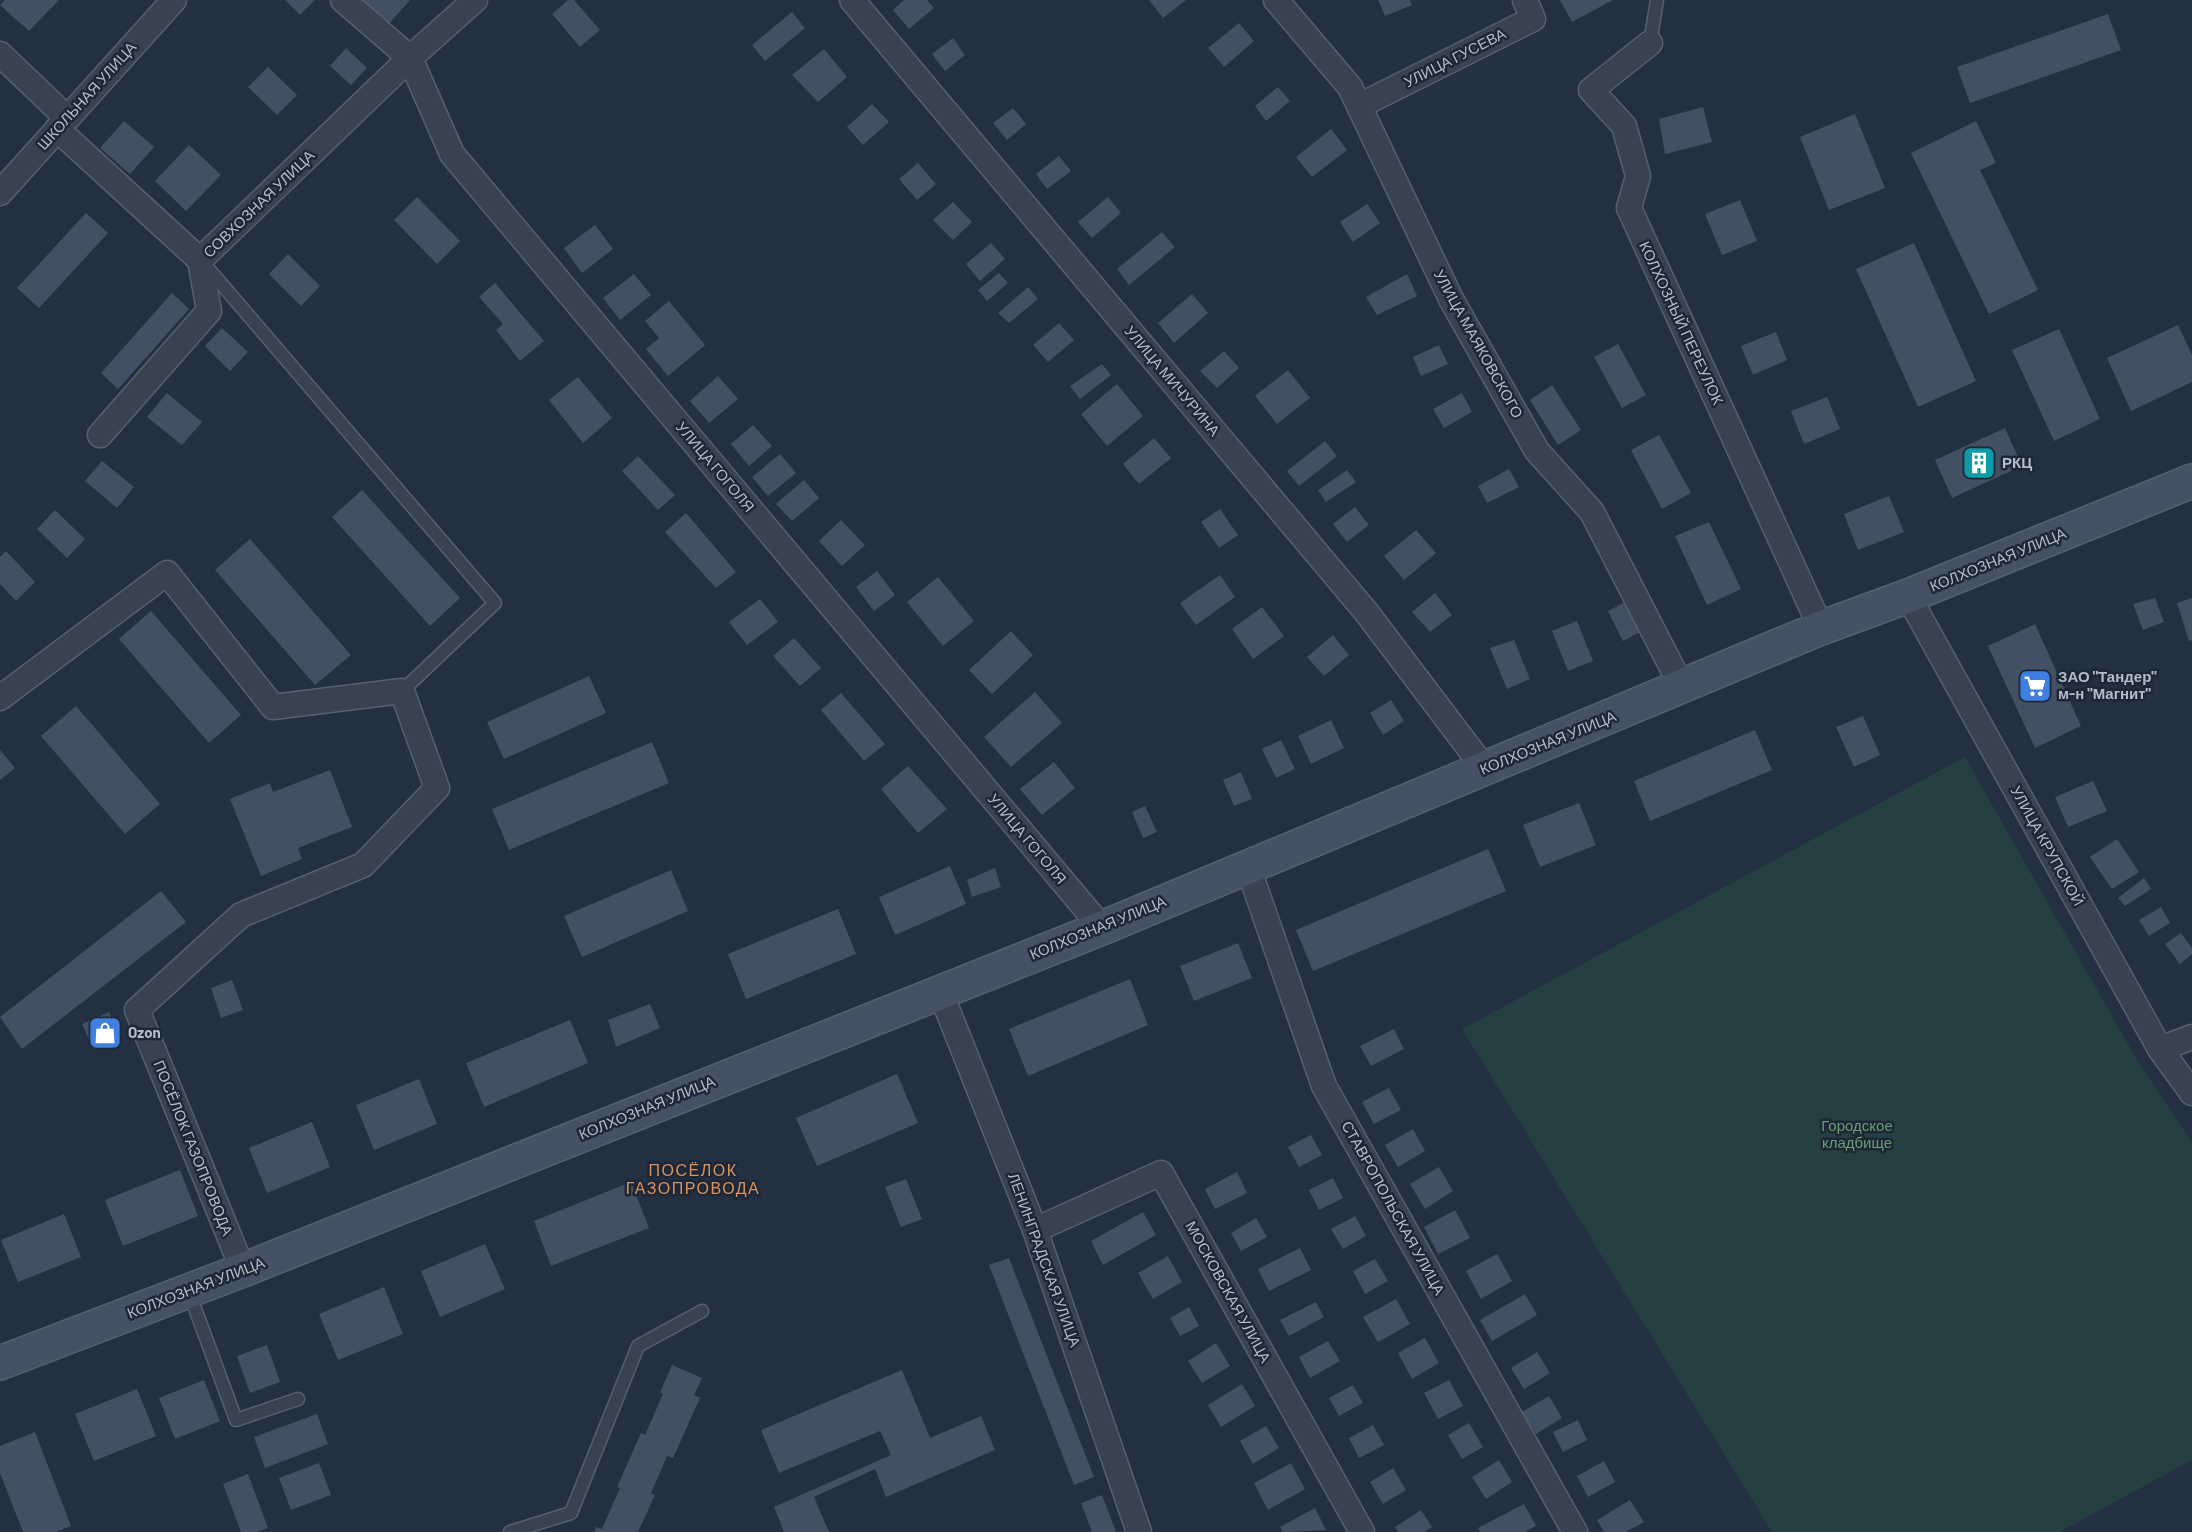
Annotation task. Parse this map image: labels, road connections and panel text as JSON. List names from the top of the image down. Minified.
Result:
{"streets":{"main road":["КОЛХОЗНАЯ УЛИЦА"],"street":["УЛИЦА ГУСЕВА","ШКОЛЬНАЯ УЛИЦА","СОВХОЗНАЯ УЛИЦА","КОЛХОЗНЫЙ ПЕРЕУЛОК","УЛИЦА МАЯКОВСКОГО","УЛИЦА МИЧУРИНА","УЛИЦА ГОГОЛЯ","УЛИЦА КРУПСКОЙ","ПОСЁЛОК ГАЗОПРОВОДА","СТАВРОПОЛЬСКАЯ УЛИЦА","ЛЕНИНГРАДСКАЯ УЛИЦА","МОСКОВСКАЯ УЛИЦА"]},"crossings":[["УЛИЦА ГУСЕВА","УЛИЦА МАЯКОВСКОГО"],["СОВХОЗНАЯ УЛИЦА","УЛИЦА ГОГОЛЯ"],["КОЛХОЗНЫЙ ПЕРЕУЛОК","КОЛХОЗНАЯ УЛИЦА"],["УЛИЦА МАЯКОВСКОГО","КОЛХОЗНАЯ УЛИЦА"],["УЛИЦА МИЧУРИНА","КОЛХОЗНАЯ УЛИЦА"],["УЛИЦА ГОГОЛЯ","КОЛХОЗНАЯ УЛИЦА"],["КОЛХОЗНАЯ УЛИЦА","УЛИЦА КРУПСКОЙ"],["КОЛХОЗНАЯ УЛИЦА","ПОСЁЛОК ГАЗОПРОВОДА"],["КОЛХОЗНАЯ УЛИЦА","СТАВРОПОЛЬСКАЯ УЛИЦА"],["КОЛХОЗНАЯ УЛИЦА","ЛЕНИНГРАДСКАЯ УЛИЦА"],["ЛЕНИНГРАДСКАЯ УЛИЦА","МОСКОВСКАЯ УЛИЦА"]],"districts":["ПОСЁЛОК ГАЗОПРОВОДА"],"parks":["Городское кладбище"],"places":{"building":["РКЦ"],"supermarket":["ЗАО \"Тандер\" м-н \"Магнит\""],"shop":["Ozon"]}}
